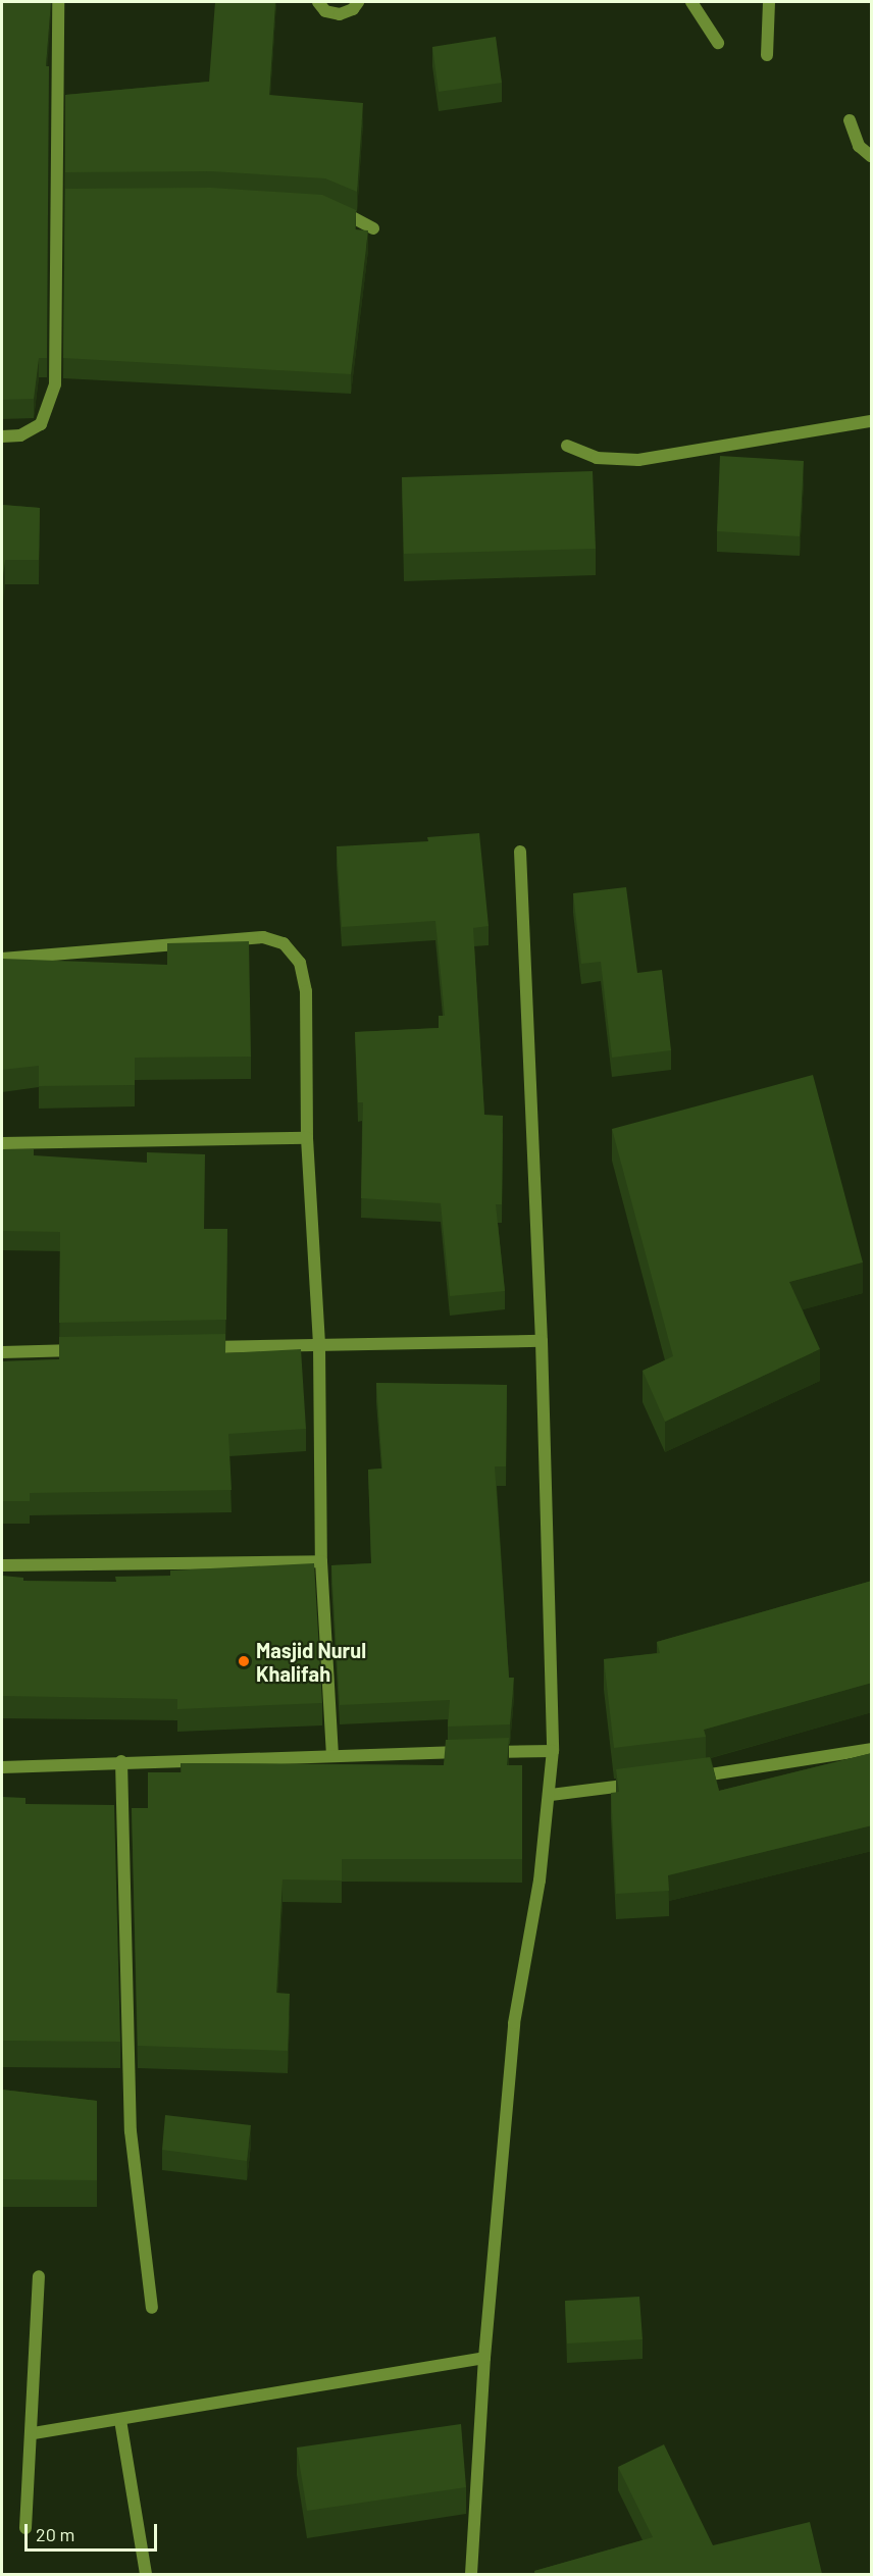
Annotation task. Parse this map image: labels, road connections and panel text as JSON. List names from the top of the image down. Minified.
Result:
{"places":["Masjid Nurul Khalifah"],"scale_bar":"20 m"}
